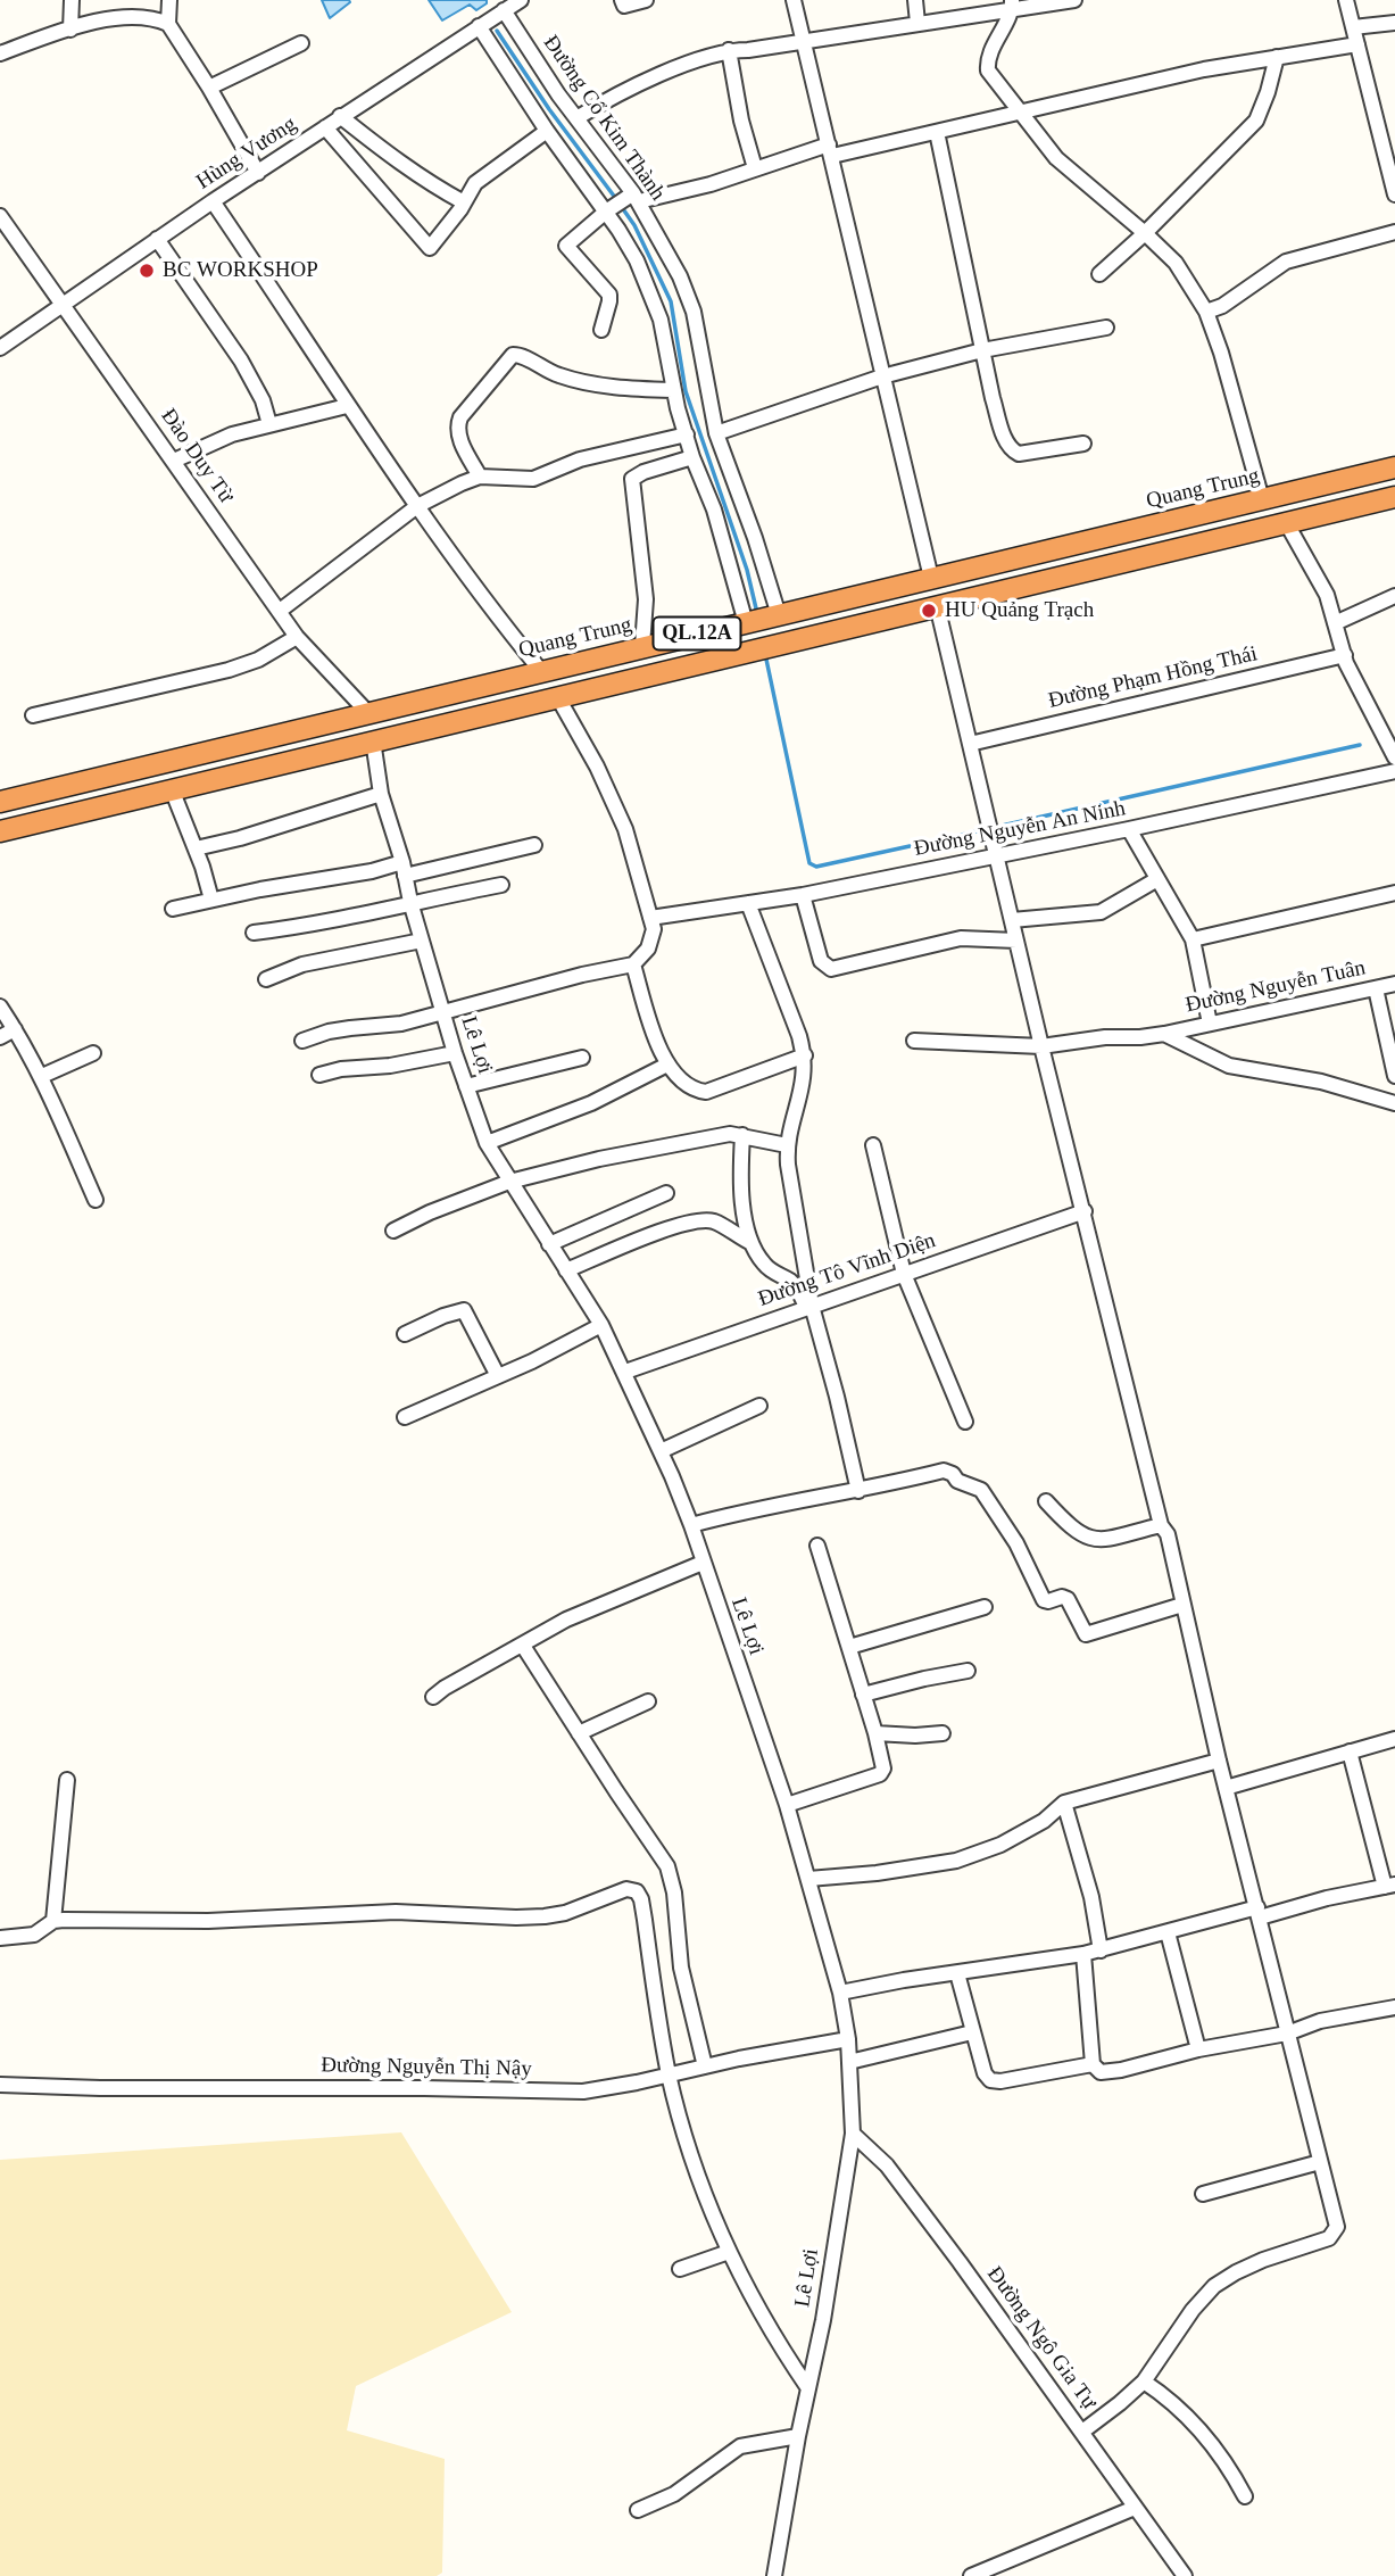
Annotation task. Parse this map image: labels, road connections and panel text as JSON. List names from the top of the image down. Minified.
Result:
{"streets":{"highway":["Quang Trung","QL.12A"],"street":["Đường Cổ Kim Thành","Hùng Vương","Đào Duy Từ","Đường Phạm Hồng Thái","Đường Nguyễn An Ninh","Đường Nguyễn Tuân","Lê Lợi","Đường Tô Vĩnh Diện","Đường Nguyễn Thị Nậy","Đường Ngô Gia Tự"]},"crossings":[["Đường Cổ Kim Thành","Hùng Vương"],["Đường Cổ Kim Thành","Quang Trung"],["Hùng Vương","Đào Duy Từ"],["Đào Duy Từ","Quang Trung"],["QL.12A","Lê Lợi"],["Lê Lợi","Đường Tô Vĩnh Diện"],["Lê Lợi","Đường Nguyễn Thị Nậy"],["Lê Lợi","Đường Ngô Gia Tự"]],"places":["BC WORKSHOP","HU Quảng Trạch"]}
